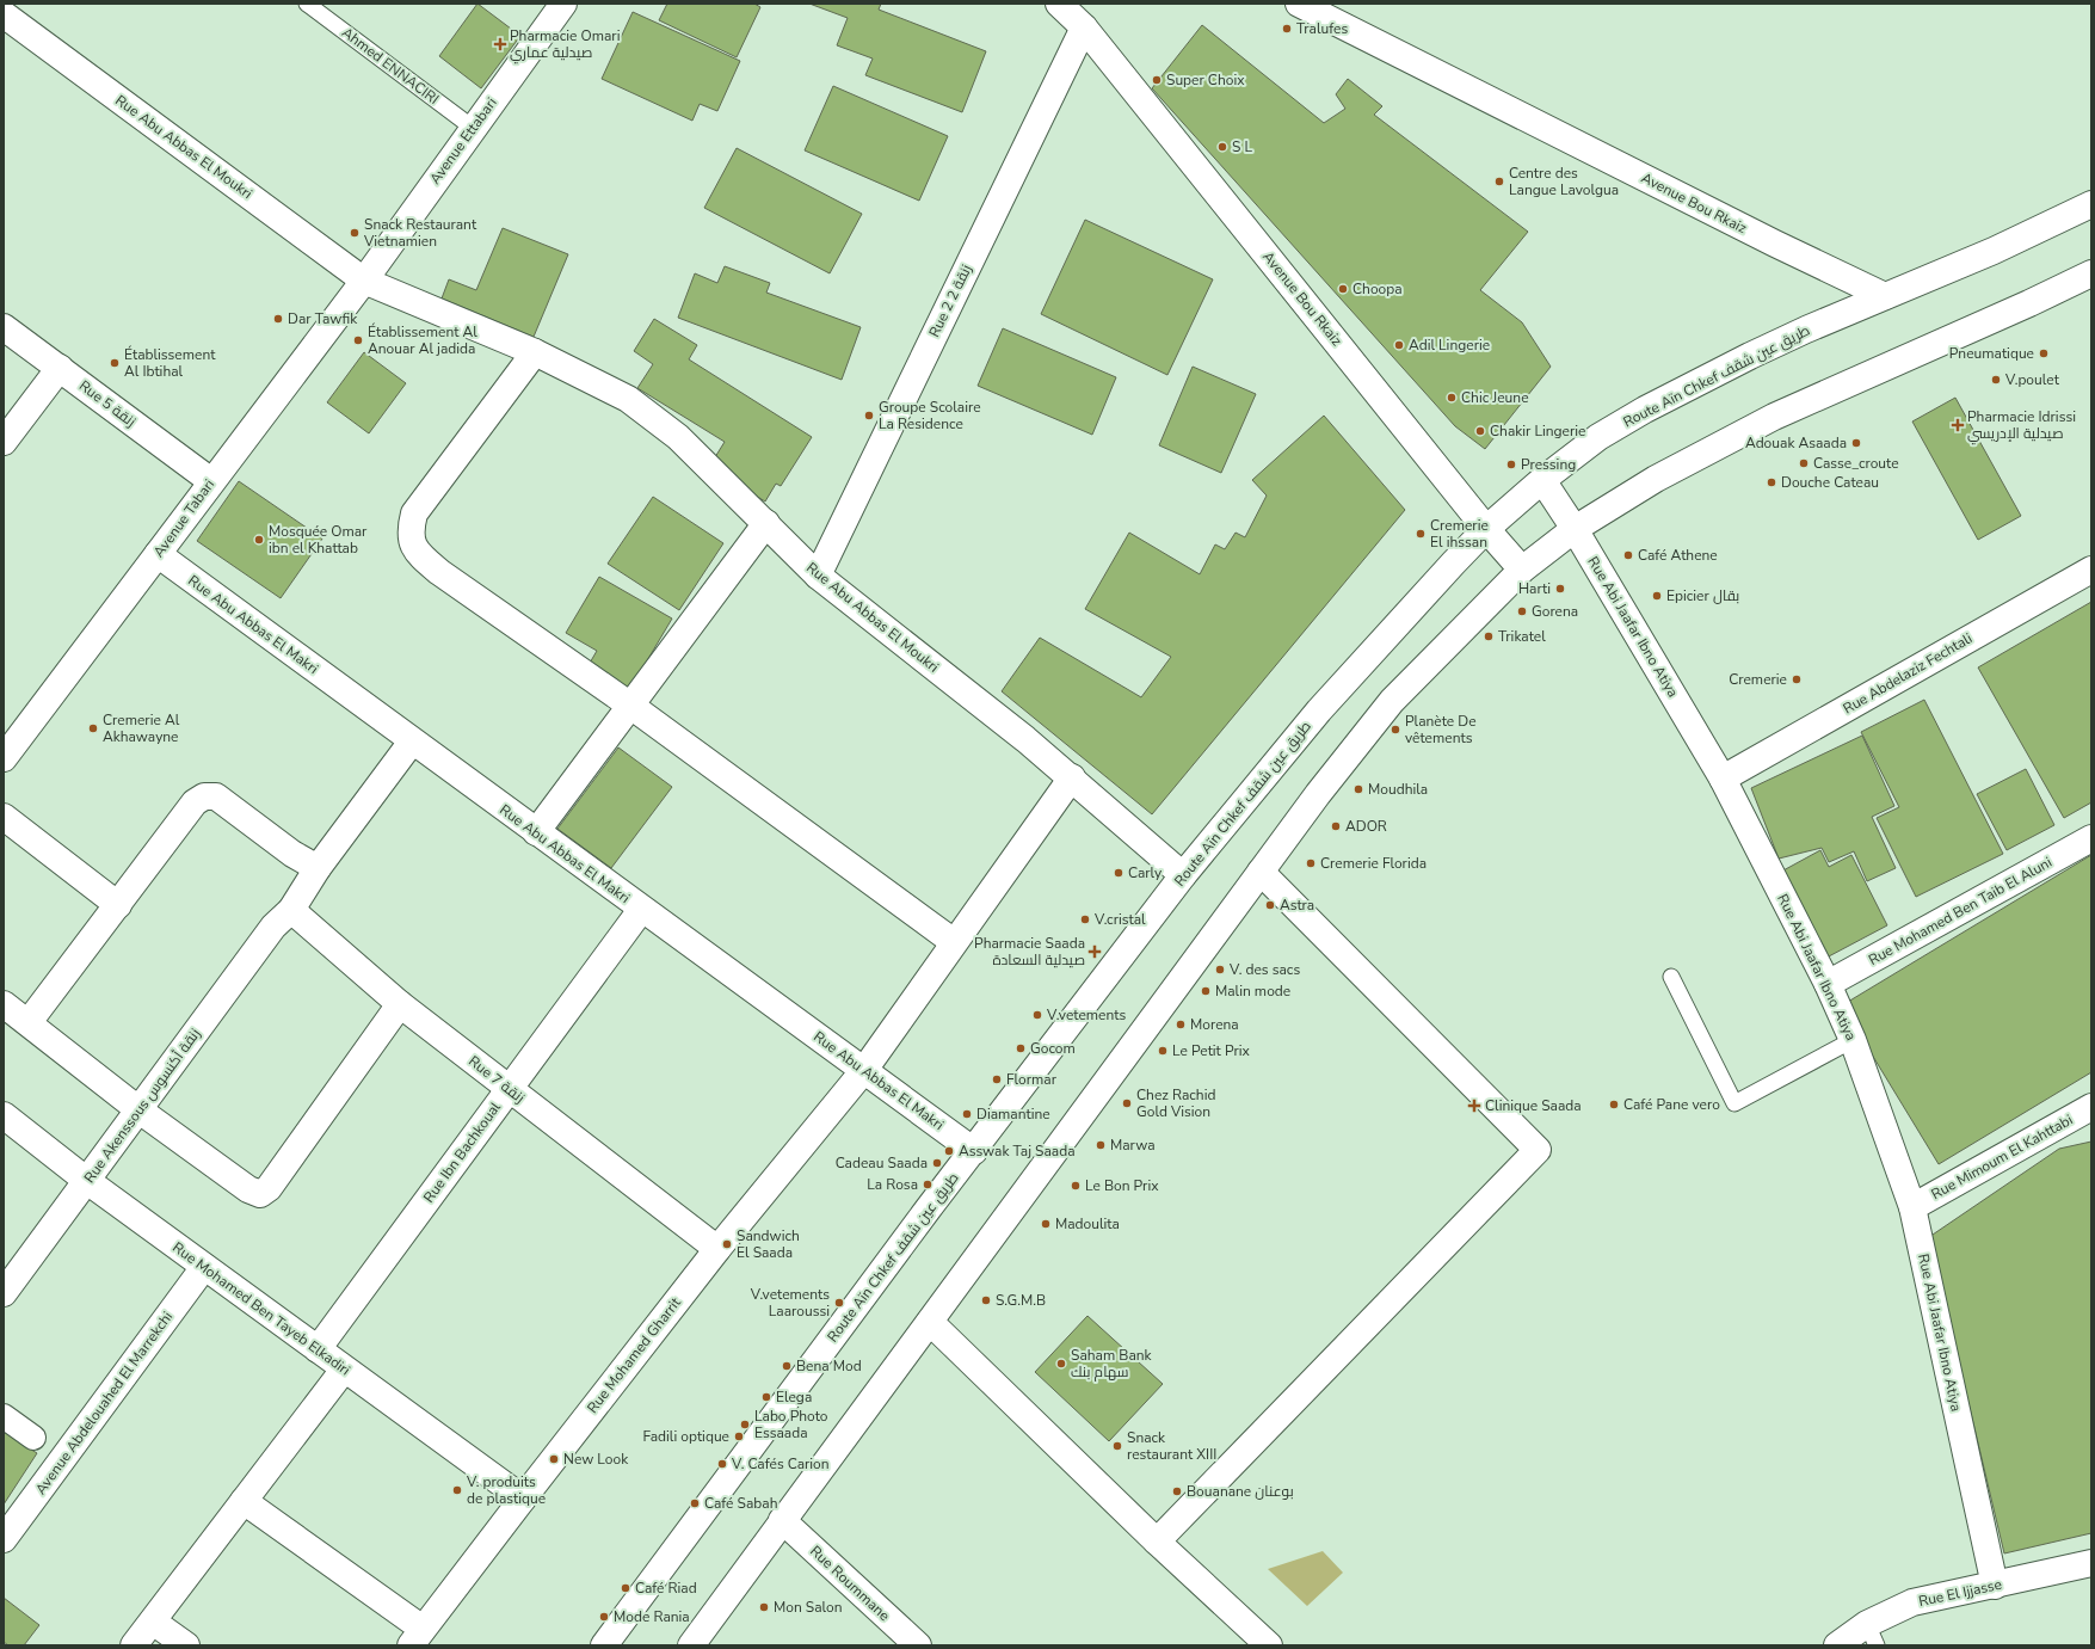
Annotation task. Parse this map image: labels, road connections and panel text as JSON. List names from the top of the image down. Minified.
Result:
{"streets":{"street":["Avenue Ettabari","Rue Abu Abbas El Moukri","Avenue Bou Rkaiz","Rue 2 زنقة 2","Route Aïn Chkef طريق عين شقف","Rue زنقة 5","Avenue Tabari","Rue Abu Abbas El Makri","Rue Abi Jaafar Ibno Atiya","Rue Abdelaziz Fechtali","Rue Mohamed Ben Taib El Aluni","Rue 7 زنقة","Rue Akenssous زنقة أكنسوس","Rue Ibn Bachkoual","Rue Mimoum El Kahttabi","Rue Mohamed Ben Tayeb Elkadiri","Rue Mohamed Gharrit","Avenue Abdelouahed El Marrekchi","Rue Roummane","Rue El Ijjasse"],"lane":["Ahmed ENNACIRI"]},"crossings":[["Ahmed ENNACIRI","Avenue Ettabari"],["Avenue Ettabari","Rue Abu Abbas El Moukri"],["Avenue Ettabari","Avenue Tabari"],["Rue Abu Abbas El Moukri","Rue 2 زنقة 2"],["Rue Abu Abbas El Moukri","Route Aïn Chkef طريق عين شقف"],["Rue Abu Abbas El Moukri","Avenue Tabari"],["Rue Abu Abbas El Moukri","Rue Mohamed Gharrit"],["Avenue Bou Rkaiz","Rue 2 زنقة 2"],["Avenue Bou Rkaiz","Route Aïn Chkef طريق عين شقف"],["Route Aïn Chkef طريق عين شقف","Rue Abu Abbas El Makri"],["Route Aïn Chkef طريق عين شقف","Rue Abi Jaafar Ibno Atiya"],["Rue زنقة 5","Avenue Tabari"],["Avenue Tabari","Rue Abu Abbas El Makri"],["Rue Abu Abbas El Makri","Rue Akenssous زنقة أكنسوس"],["Rue Abu Abbas El Makri","Rue Ibn Bachkoual"],["Rue Abu Abbas El Makri","Rue Mohamed Gharrit"],["Rue Abi Jaafar Ibno Atiya","Rue Abdelaziz Fechtali"],["Rue Abi Jaafar Ibno Atiya","Rue Mohamed Ben Taib El Aluni"],["Rue Abi Jaafar Ibno Atiya","Rue Mimoum El Kahttabi"],["Rue Abi Jaafar Ibno Atiya","Rue El Ijjasse"],["Rue 7 زنقة","Rue Akenssous زنقة أكنسوس"],["Rue 7 زنقة","Rue Ibn Bachkoual"],["Rue 7 زنقة","Rue Mohamed Gharrit"],["Rue Akenssous زنقة أكنسوس","Rue Mohamed Ben Tayeb Elkadiri"],["Rue Ibn Bachkoual","Rue Mohamed Ben Tayeb Elkadiri"],["Rue Mohamed Ben Tayeb Elkadiri","Rue Mohamed Gharrit"],["Rue Mohamed Ben Tayeb Elkadiri","Avenue Abdelouahed El Marrekchi"]],"places":{"other":["Tralufes","Super Choix","S L","Centre des Langue Lavolgua","Snack Restaurant Vietnamien","Choopa","Dar Tawfik","Établissement Al Anouar Al jadida","Adil Lingerie","Pneumatique","Établissement Al Ibtihal","V.poulet","Chic Jeune","Groupe Scolaire La Residence","Chakir Lingerie","Adouak Asaada","Casse_croute","Pressing","Douche Cateau","Cremerie El ihssan","Mosquée Omar ibn el Khattab","Café Athene","Harti","Epicier بقال","Gorena","Trikatel","Cremerie","Cremerie Al Akhawayne","Planète De vêtements","Moudhila","ADOR","Cremerie Florida","Carly","Astra","V.cristal","V. des sacs","Malin mode","V.vetements","Morena","Gocom","Le Petit Prix","Flormar","Chez Rachid Gold Vision","Café Pane vero","Diamantine","Marwa","Asswak Taj Saada","Cadeau Saada","La Rosa","Le Bon Prix","Madoulita","Sandwich El Saada","S.G.M.B","V.vetements Laaroussi","Saham Bank سهام بنك","Bena Mod","Elega","Labo Photo Essaada","Fadili optique","Snack restaurant XIII","New Look","V. Cafés Carion","V. produits de plastique","Bouanane بوعنان","Café Sabah","Café Riad","Mon Salon","Mode Rania"],"health":["Pharmacie Omari صيدلية عماري","Pharmacie Idrissi صيدلية الإدريسي","Pharmacie Saada صيدلية السعادة","Clinique Saada"]}}
